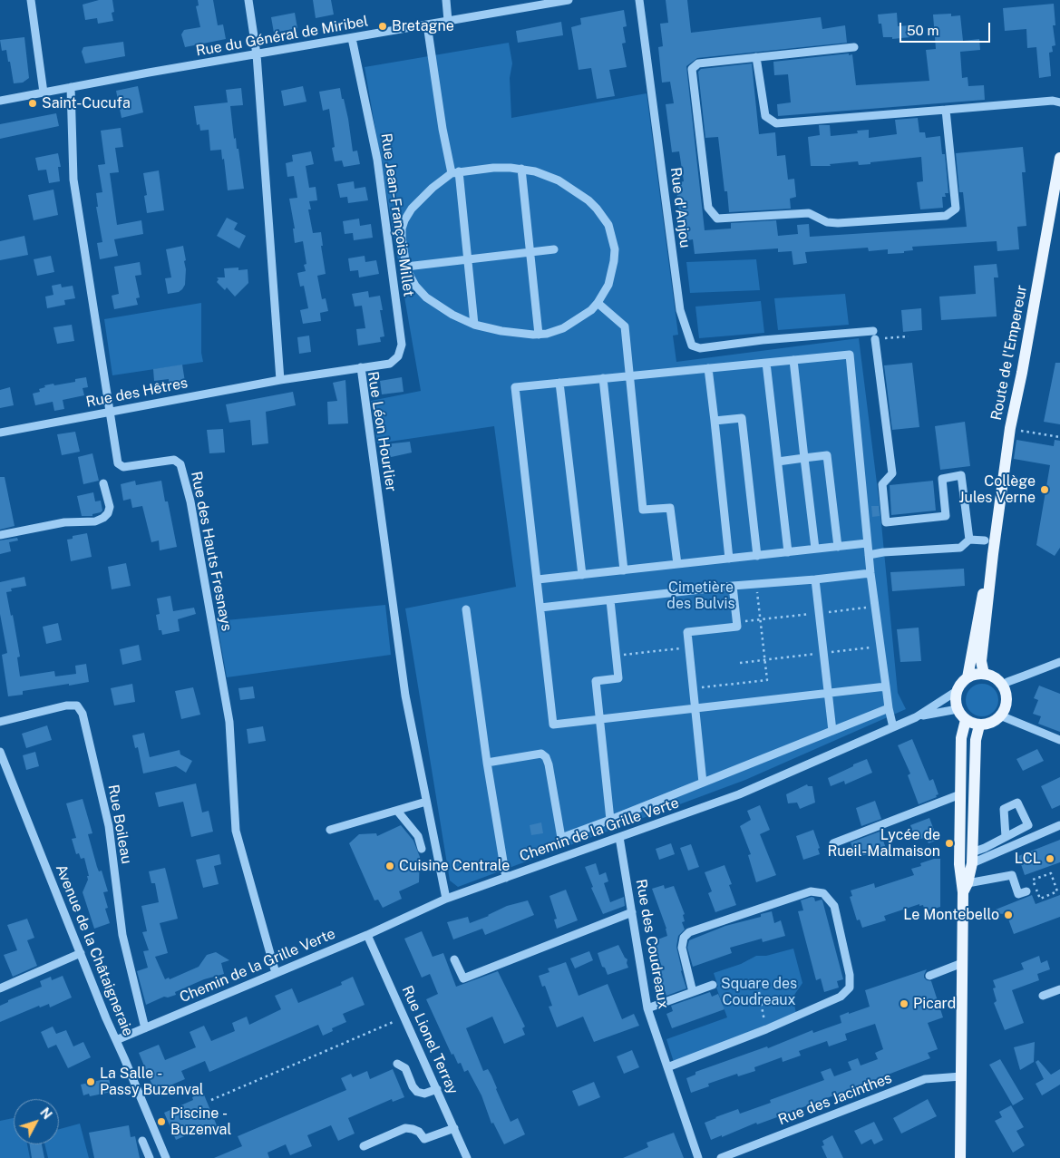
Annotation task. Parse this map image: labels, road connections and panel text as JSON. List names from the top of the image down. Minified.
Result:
{"streets":{"main road":["Route de l'Empereur"],"street":["Rue du Général de Miribel","Rue d'Anjou","Rue Jean-François Millet","Rue des Hêtres","Rue Léon Hourlier","Rue des Hauts Fresnays","Rue Boileau","Chemin de la Grille Verte","Rue des Coudreaux","Avenue de la Châtaigneraie","Rue Lionel Terray","Rue des Jacinthes"]},"crossings":[["Rue du Général de Miribel","Rue Jean-François Millet"],["Rue du Général de Miribel","Rue des Hauts Fresnays"],["Rue Jean-François Millet","Rue Léon Hourlier"],["Route de l'Empereur","Chemin de la Grille Verte"],["Rue des Hêtres","Rue Léon Hourlier"],["Rue des Hêtres","Rue des Hauts Fresnays"],["Rue Léon Hourlier","Chemin de la Grille Verte"],["Rue des Hauts Fresnays","Chemin de la Grille Verte"],["Rue Boileau","Chemin de la Grille Verte"],["Chemin de la Grille Verte","Rue des Coudreaux"],["Chemin de la Grille Verte","Avenue de la Châtaigneraie"],["Chemin de la Grille Verte","Rue Lionel Terray"]],"parks":["Cimetière des Bulvis","Square des Coudreaux"],"places":["Bretagne","Saint-Cucufa","Collège Jules Verne","Lycée de Rueil-Malmaison","LCL","Cuisine Centrale","Le Montebello","Picard","La Salle - Passy Buzenval","Piscine - Buzenval"],"scale_bar":"50 m","north":"top right"}
